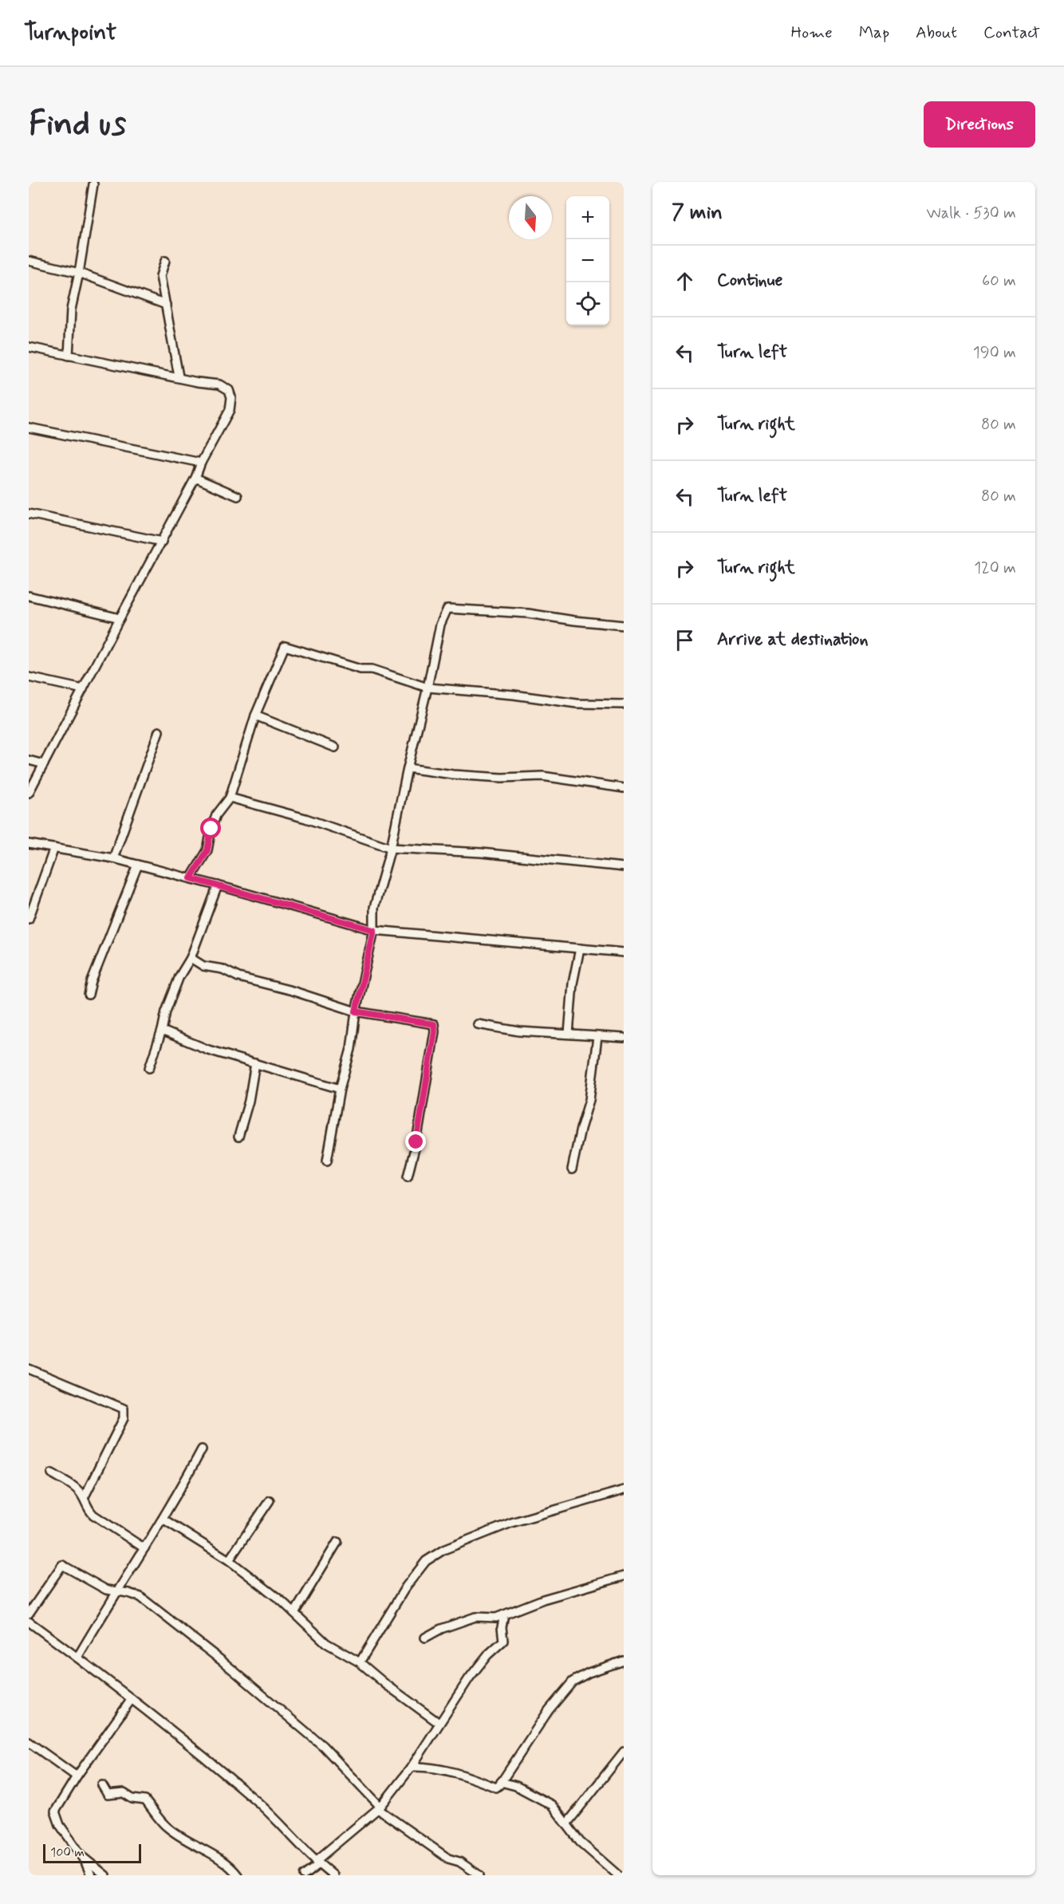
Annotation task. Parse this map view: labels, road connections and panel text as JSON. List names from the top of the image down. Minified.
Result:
{"scale_bar":"100 m","north":"bottom","page":{"header":"Turnpoint","nav":["Home","Map","About","Contact"],"buttons":"Directions","title":"Find us","heading":["7 min","Walk · 530 m"],"map_buttons":["+","−"],"list":[["Continue","60 m"],["Turn left","190 m"],["Turn right","80 m"],["Turn left","80 m"],["Turn right","120 m"],"Arrive at destination"],"scale":"100 m"}}
